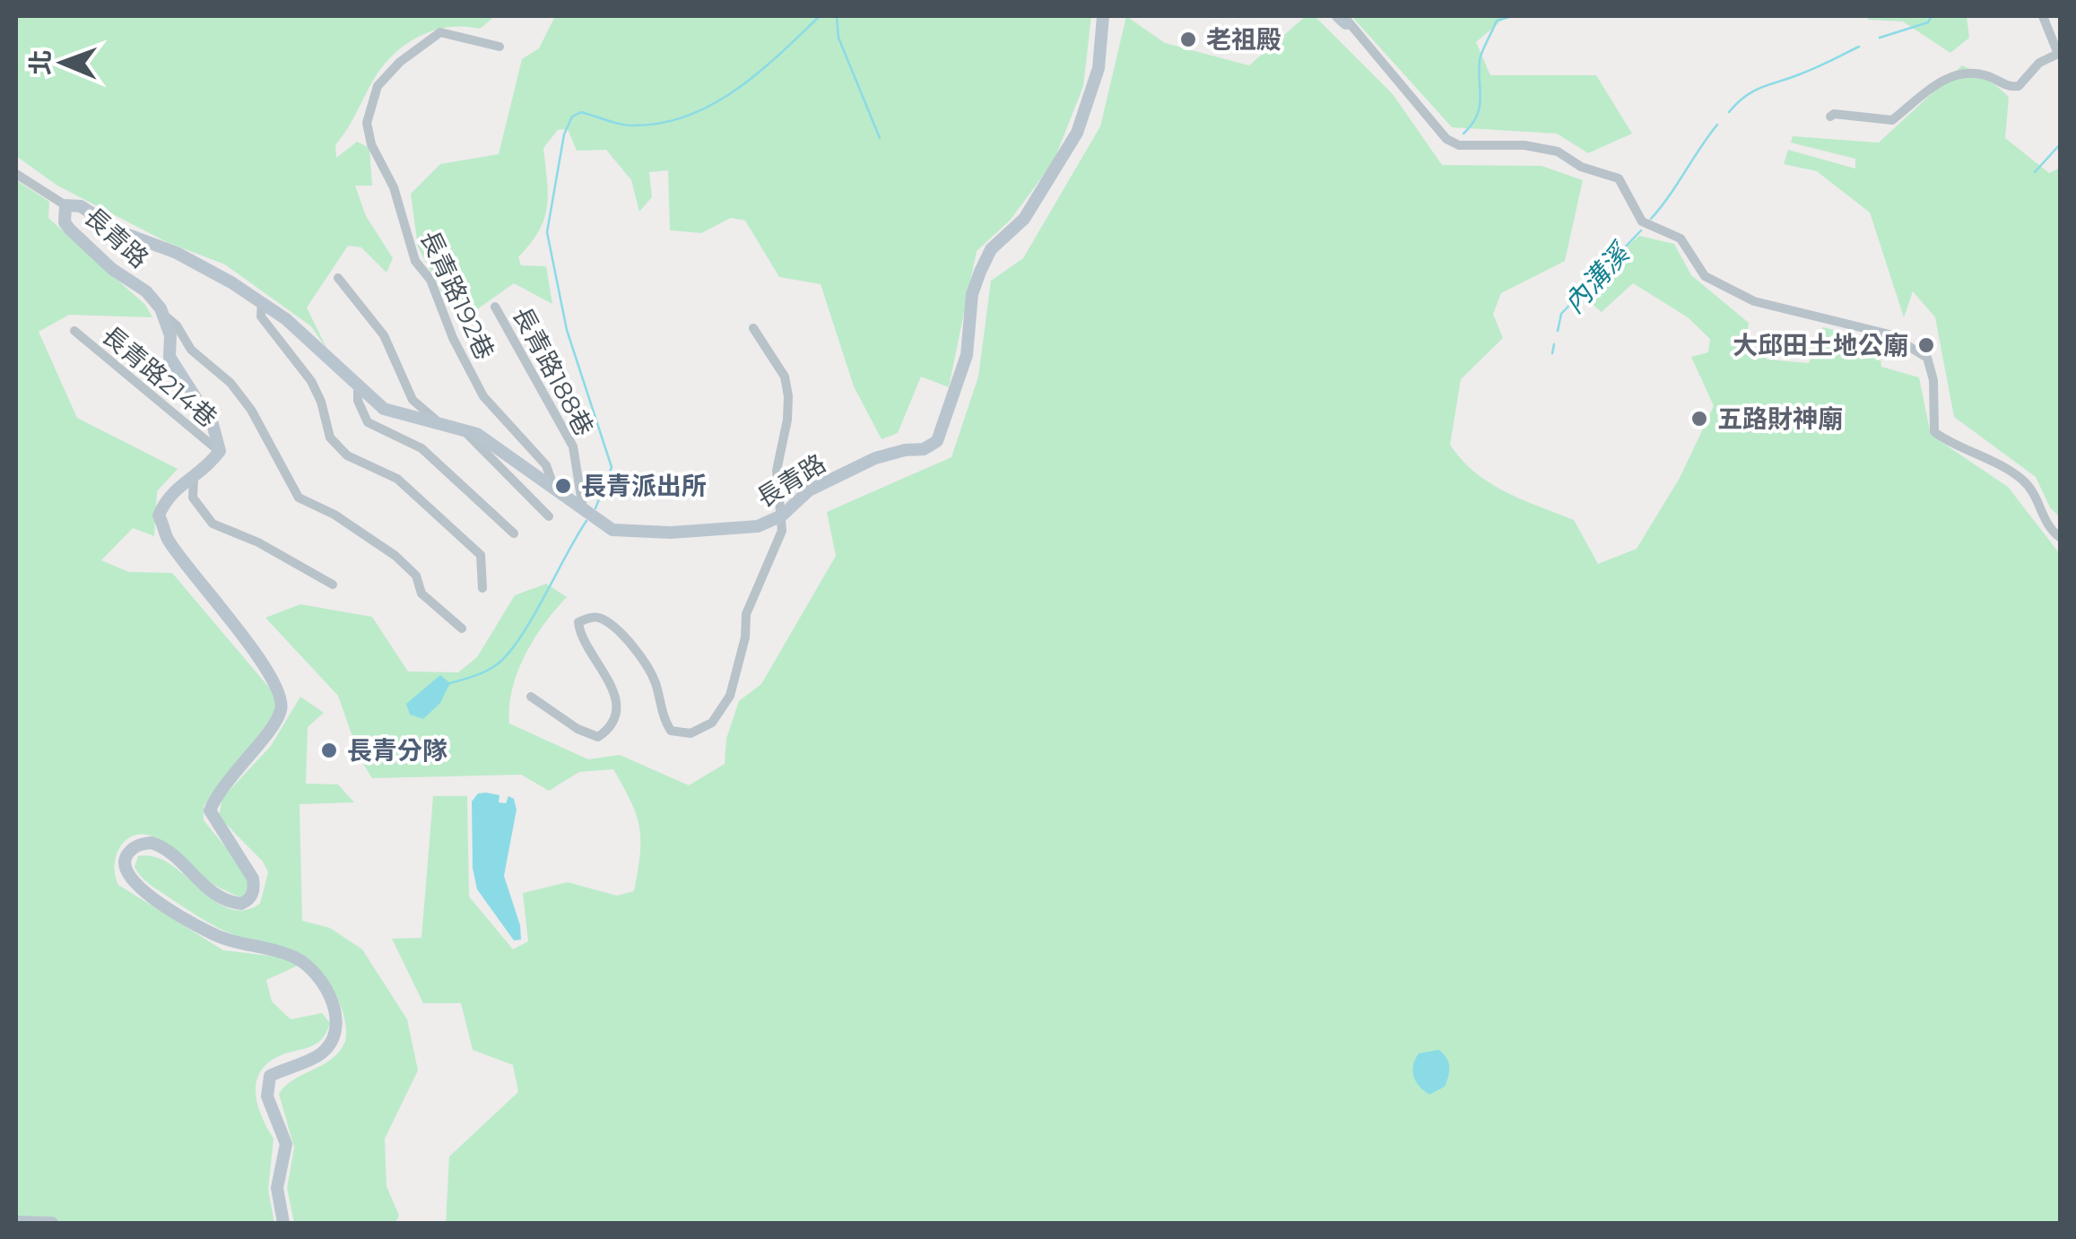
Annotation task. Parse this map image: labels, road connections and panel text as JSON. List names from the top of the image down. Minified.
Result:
{"streets":{"street":["長青路","長青路192巷","長青路188巷","長青路214巷"]},"crossings":[["長青路","長青路192巷"],["長青路","長青路188巷"]],"water":["內溝溪"],"places":["老祖殿","大邱田土地公廟","五路財神廟","長青派出所","長青分隊"],"north":"left"}
